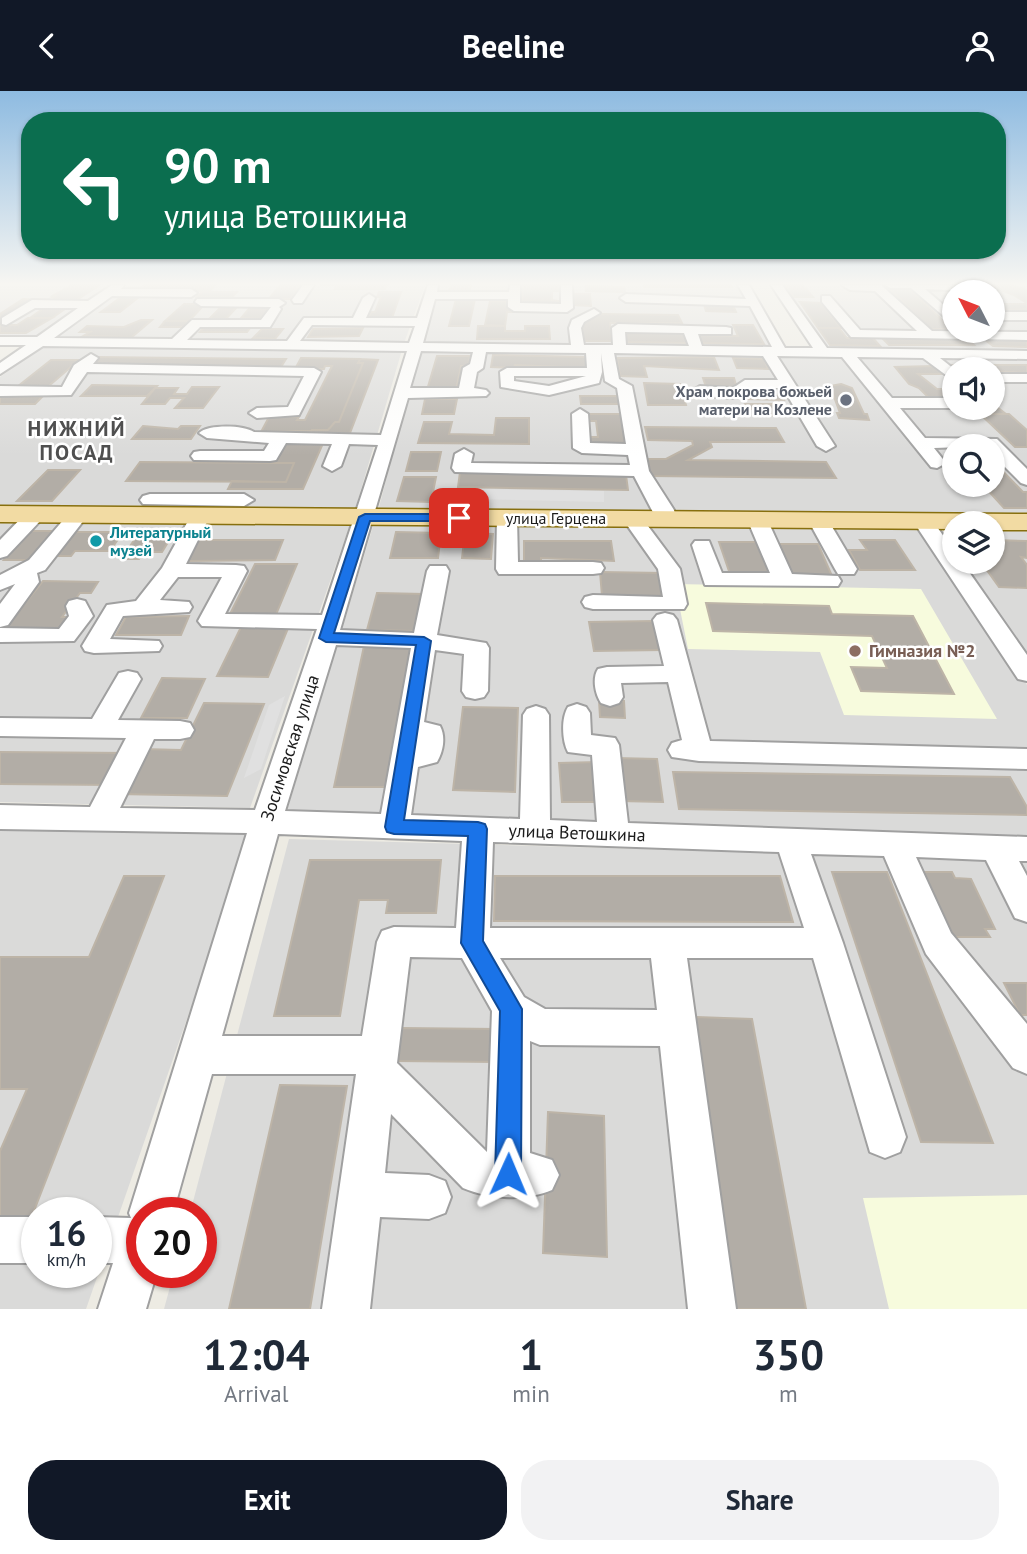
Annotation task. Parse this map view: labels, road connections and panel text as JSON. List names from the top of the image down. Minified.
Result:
{"streets":{"main road":["улица Герцена"],"street":["Зосимовская улица","улица Ветошкина"]},"crossings":[["улица Герцена","Зосимовская улица"],["Зосимовская улица","улица Ветошкина"]],"districts":["НИЖНИЙ ПОСАД"],"places":["Храм покрова божьей матери на Козлене","Литературный музей","Гимназия №2"],"north":"top left","page":{"header":"Beeline","turn":["90 m","улица Ветошкина"],"speed":"16 km/h","limit":"20","eta":["12:04","Arrival","1","min","350","m"],"buttons":["Exit","Share"]}}
